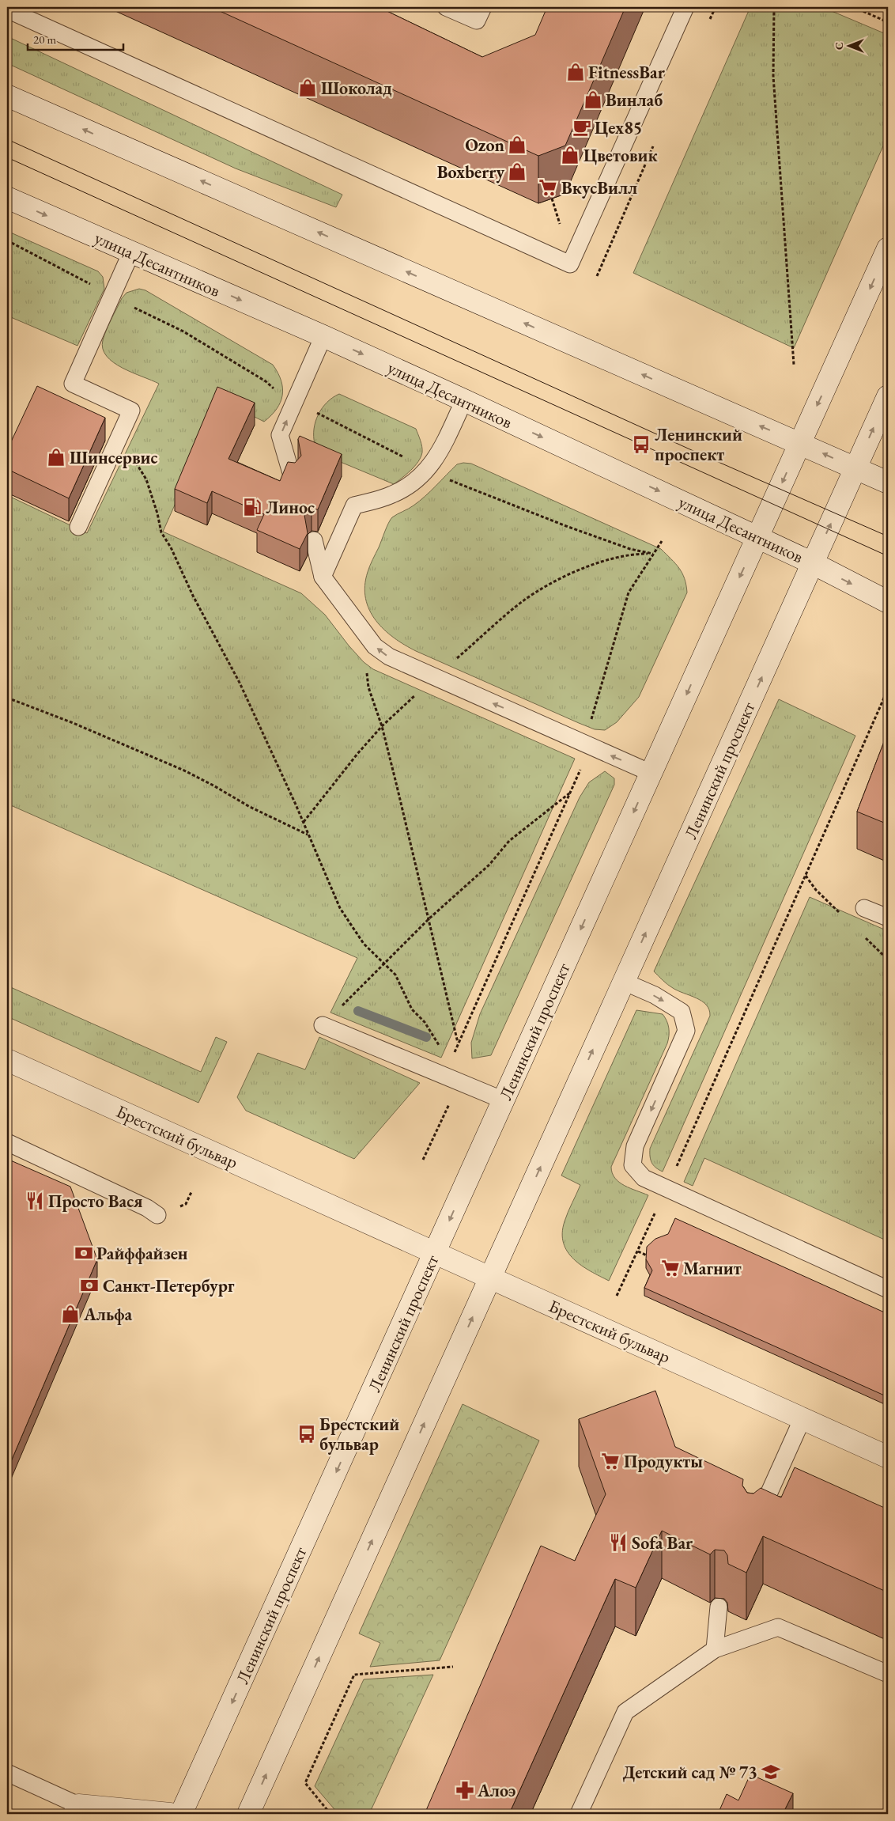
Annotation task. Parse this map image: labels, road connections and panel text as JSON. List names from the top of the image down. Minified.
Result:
{"streets":{"main road":["улица Десантников","Ленинский проспект","Брестский бульвар"]},"crossings":[["улица Десантников","Ленинский проспект"],["Ленинский проспект","Брестский бульвар"]],"places":{"shop":["FitnessBar","Шоколад","Винлаб","Ozon","Цветовик","Boxberry","Шинсервис","Альфа"],"cafe":["Цех85"],"supermarket":["ВкусВилл","Магнит","Продукты"],"bus stop":["Ленинский проспект","Брестский бульвар"],"fuel station":["Линос"],"restaurant":["Просто Вася","Sofa Bar"],"bank":["Райффайзен","Санкт-Петербург"],"school or university":["Детский сад № 73"],"pharmacy":["Алоэ"]},"scale_bar":"20 m","north":"left"}
